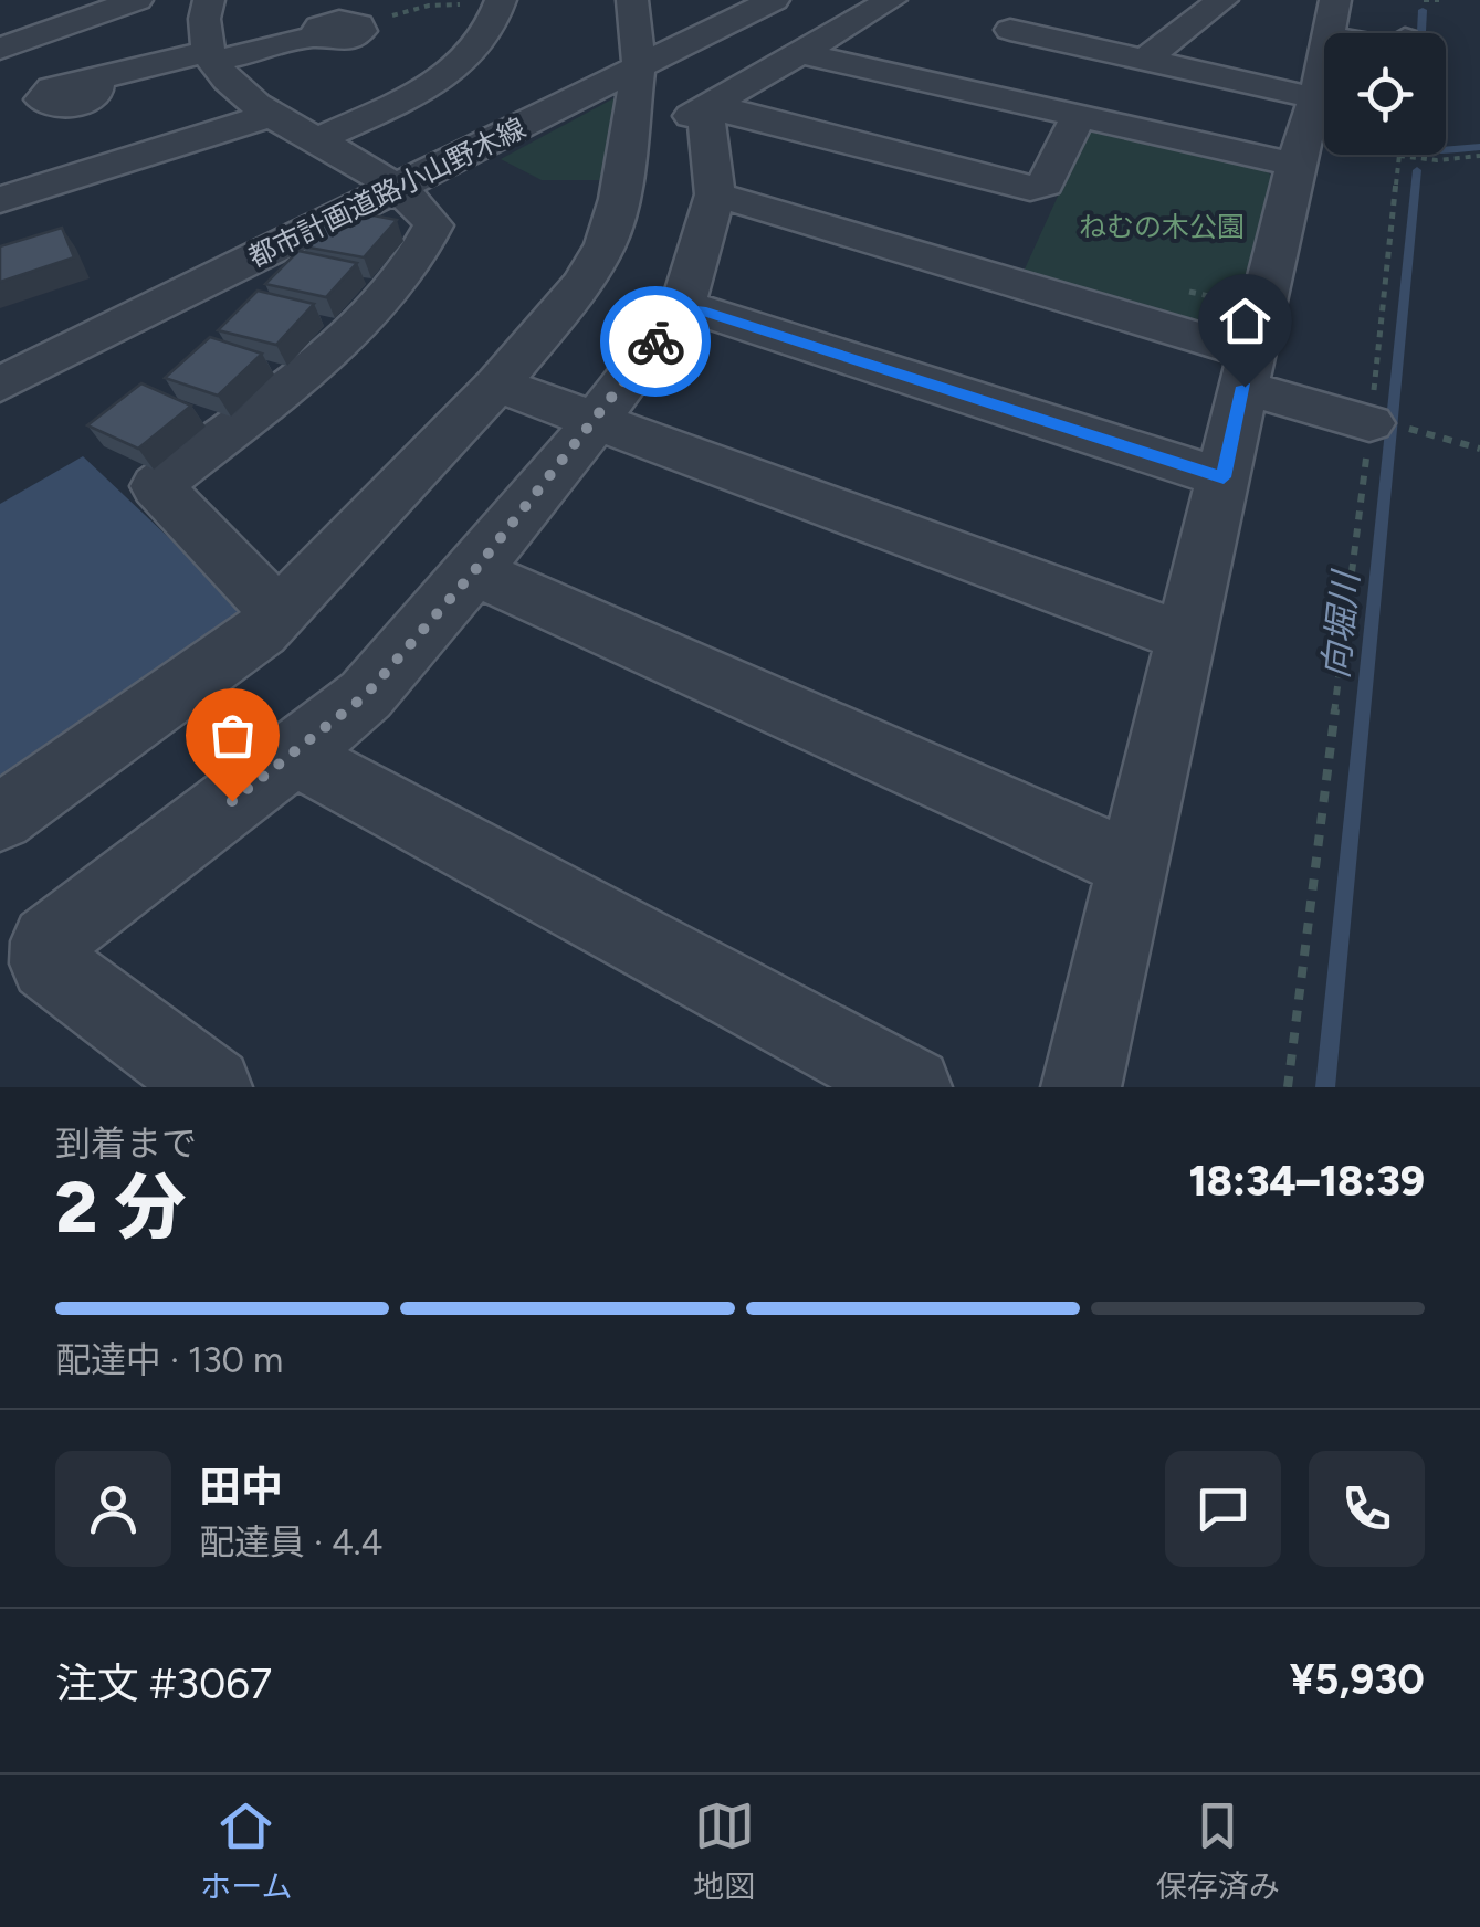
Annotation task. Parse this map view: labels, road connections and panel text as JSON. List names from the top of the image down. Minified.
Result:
{"streets":{"street":["都市計画道路小山野木線"]},"water":["向堀川"],"parks":["ねむの木公園"],"page":{"heading":["2 分","到着まで","18:34–18:39"],"panel":["田中","配達員 · 4.4","注文 #3067","¥5,930"],"bar":"配達中 · 130 m","tabs":["ホーム","地図","保存済み"]}}
